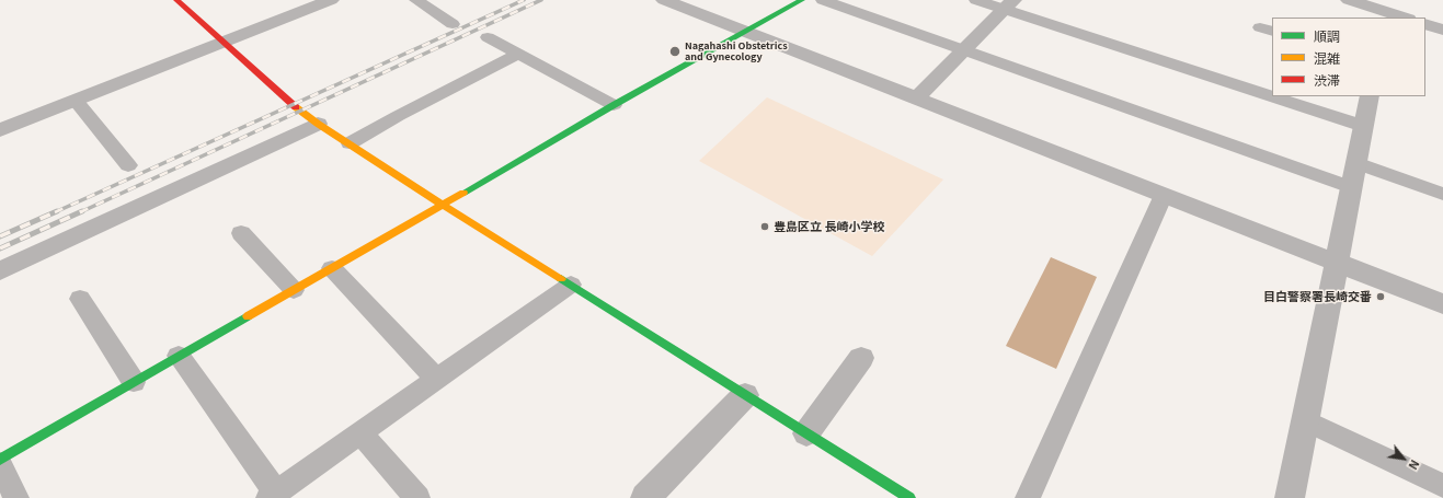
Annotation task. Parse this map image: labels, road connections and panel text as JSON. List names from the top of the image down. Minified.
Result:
{"places":["Nagahashi Obstetrics and Gynecology","豊島区立 長崎小学校","目白警察署長崎交番"],"legend":["順調","混雑","渋滞"],"north":"bottom right"}
